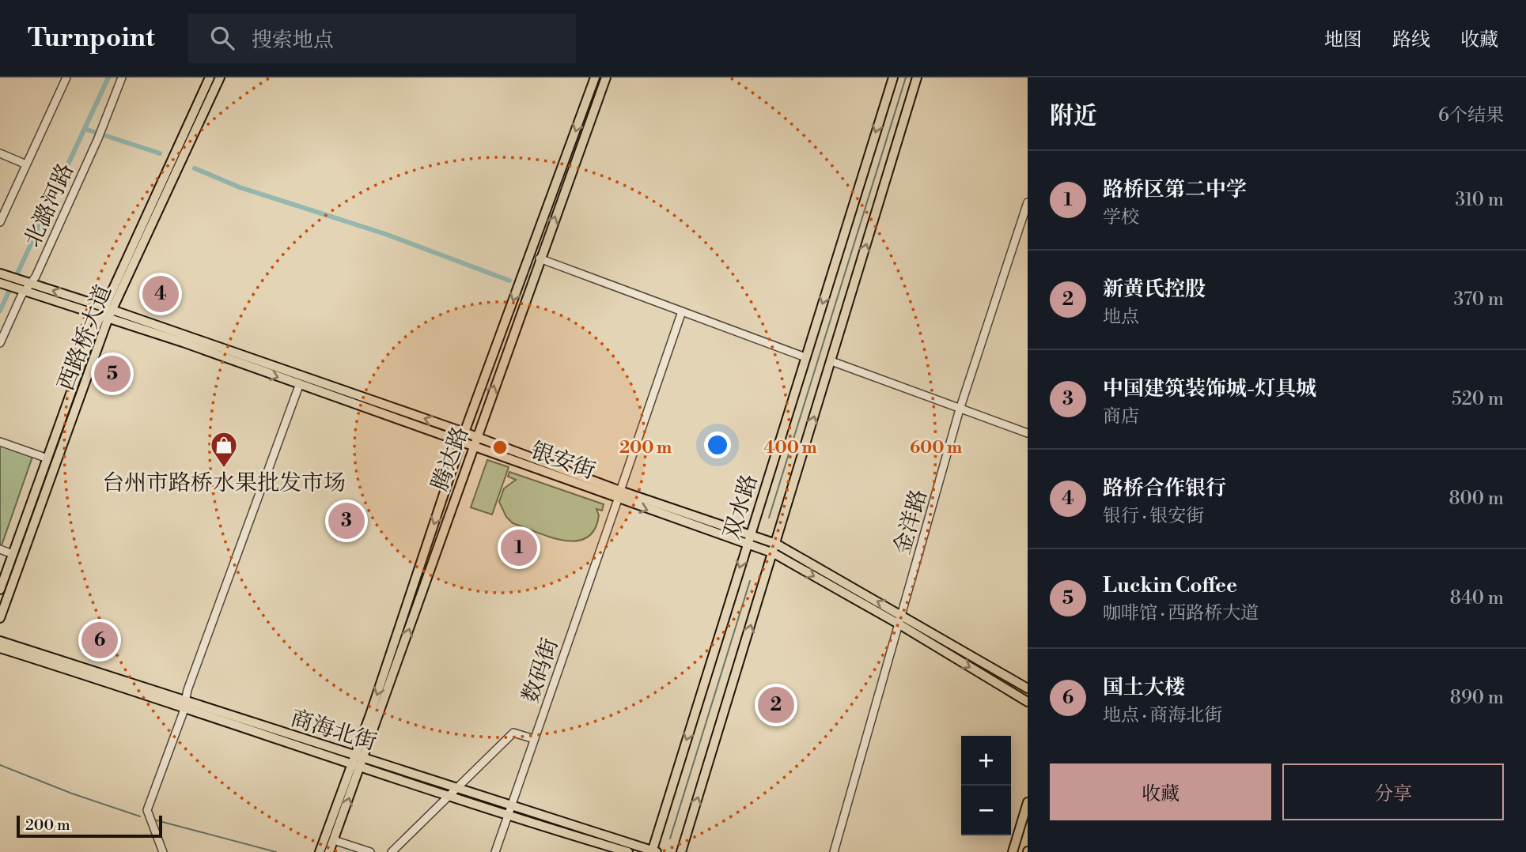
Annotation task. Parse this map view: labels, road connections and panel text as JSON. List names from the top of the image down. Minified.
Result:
{"streets":{"main road":["西路桥大道","腾达路","银安街","双水路","商海北街"],"street":["北潞河路","金洋路","数码街"]},"crossings":[["北潞河路","银安街"],["西路桥大道","银安街"],["腾达路","银安街"],["腾达路","商海北街"],["银安街","双水路"],["银安街","金洋路"],["银安街","数码街"],["双水路","商海北街"],["数码街","商海北街"]],"places":{"shop":["台州市路桥水果批发市场"]},"scale_bar":"200 m","page":{"header":"Turnpoint","search":"搜索地点","nav":["地图","路线","收藏"],"heading":["附近","6个结果"],"list":[{"mark":"1","name":"路桥区第二中学","note":"学校","value":"310 m"},{"mark":"2","name":"新黄氏控股","note":"地点","value":"370 m"},{"mark":"3","name":"中国建筑装饰城-灯具城","note":"商店","value":"520 m"},{"mark":"4","name":"路桥合作银行","note":"银行 · 银安街","value":"800 m"},{"mark":"5","name":"Luckin Coffee","note":"咖啡馆 · 西路桥大道","value":"840 m"},{"mark":"6","name":"国土大楼","note":"地点 · 商海北街","value":"890 m"}],"pins":["4","5","3","1","6","2"],"map_buttons":["+","−"],"buttons":["收藏","分享"],"scale":"200 m"},"rings":["200 m","400 m","600 m"]}
